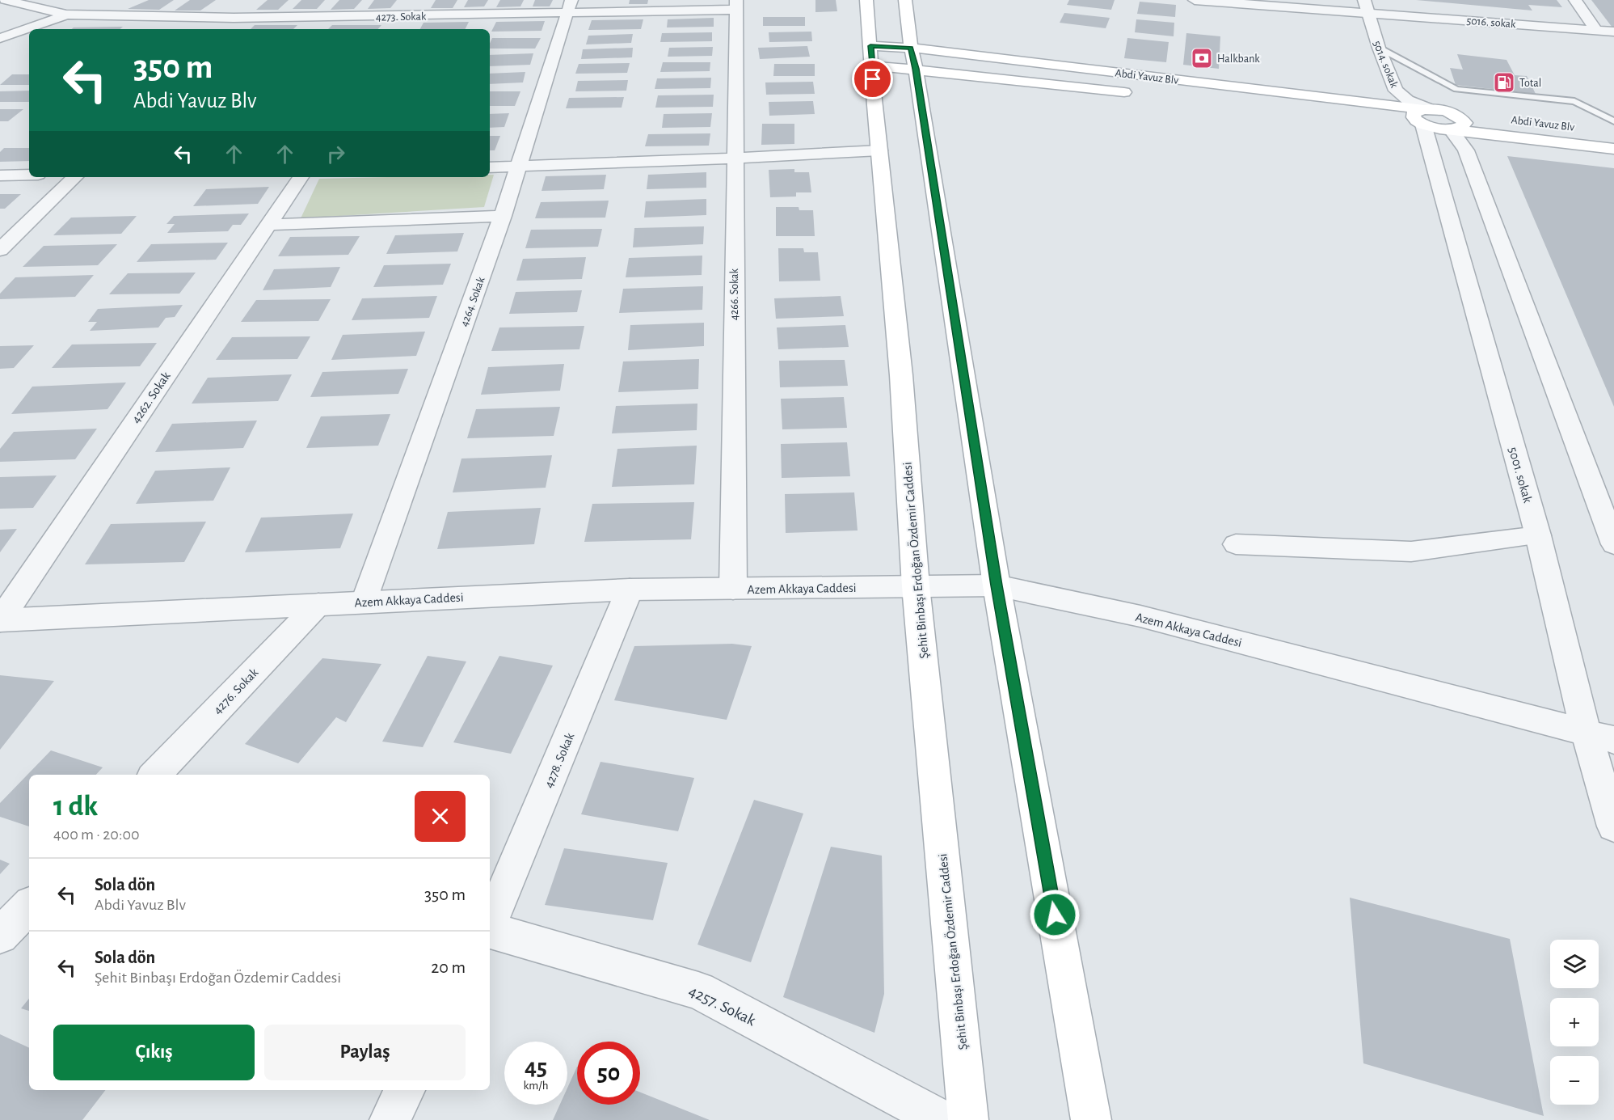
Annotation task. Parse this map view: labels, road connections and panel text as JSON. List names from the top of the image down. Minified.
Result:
{"streets":{"main road":["Abdi Yavuz Blv","Şehit Binbaşı Erdoğan Özdemir Caddesi"],"street":["4273. Sokak","5016. sokak","5014. sokak","4266. Sokak","4264. Sokak","4262. Sokak","5001. sokak","Azem Akkaya Caddesi","4276. Sokak","4278. Sokak","4257. Sokak"]},"crossings":[["4273. Sokak","4266. Sokak"],["4273. Sokak","4264. Sokak"],["5016. sokak","5014. sokak"],["5014. sokak","Abdi Yavuz Blv"],["5014. sokak","5001. sokak"],["Abdi Yavuz Blv","5001. sokak"],["Abdi Yavuz Blv","Şehit Binbaşı Erdoğan Özdemir Caddesi"],["4266. Sokak","Azem Akkaya Caddesi"],["4264. Sokak","Azem Akkaya Caddesi"],["4262. Sokak","Azem Akkaya Caddesi"],["5001. sokak","Azem Akkaya Caddesi"],["Şehit Binbaşı Erdoğan Özdemir Caddesi","Azem Akkaya Caddesi"],["Azem Akkaya Caddesi","4276. Sokak"],["Azem Akkaya Caddesi","4278. Sokak"]],"places":{"bank":["Halkbank"],"fuel station":["Total"]},"page":{"turn":["350 m","Abdi Yavuz Blv"],"heading":["1 dk","400 m · 20:00"],"list":[{"name":"Sola dön","note":"Abdi Yavuz Blv","value":"350 m"},{"name":"Sola dön","note":"Şehit Binbaşı Erdoğan Özdemir Caddesi","value":"20 m"}],"map_buttons":["+","−"],"buttons":["Çıkış","Paylaş"],"speed":"45 km/h","limit":"50"}}
